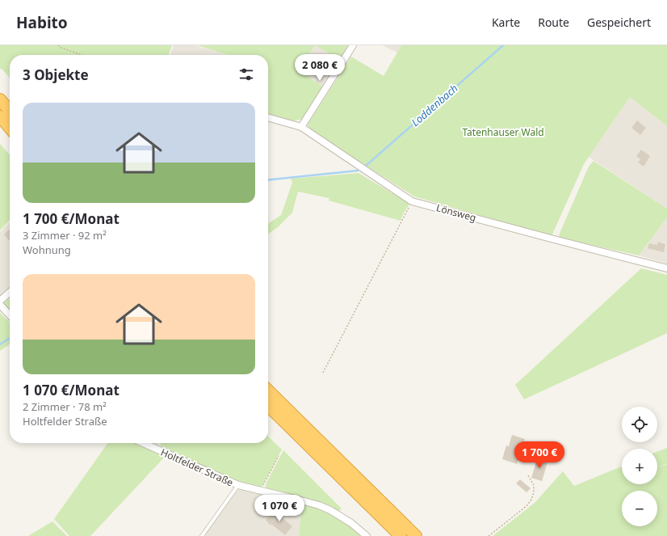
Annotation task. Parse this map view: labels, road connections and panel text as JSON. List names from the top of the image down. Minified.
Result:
{"streets":{"street":["Lönsweg","Holtfelder Straße"]},"water":["Loddenbach"],"parks":["Tatenhauser Wald"],"page":{"header":"Habito","nav":["Karte","Route","Gespeichert"],"price":["2 080 €","1 700 €","1 070 €"],"heading":"3 Objekte","list":[{"name":"1 700 €/Monat","note":"3 Zimmer · 92 m² · Wohnung"},{"name":"1 070 €/Monat","note":"2 Zimmer · 78 m² · Holtfelder Straße"}],"map_buttons":["+","−"]}}
